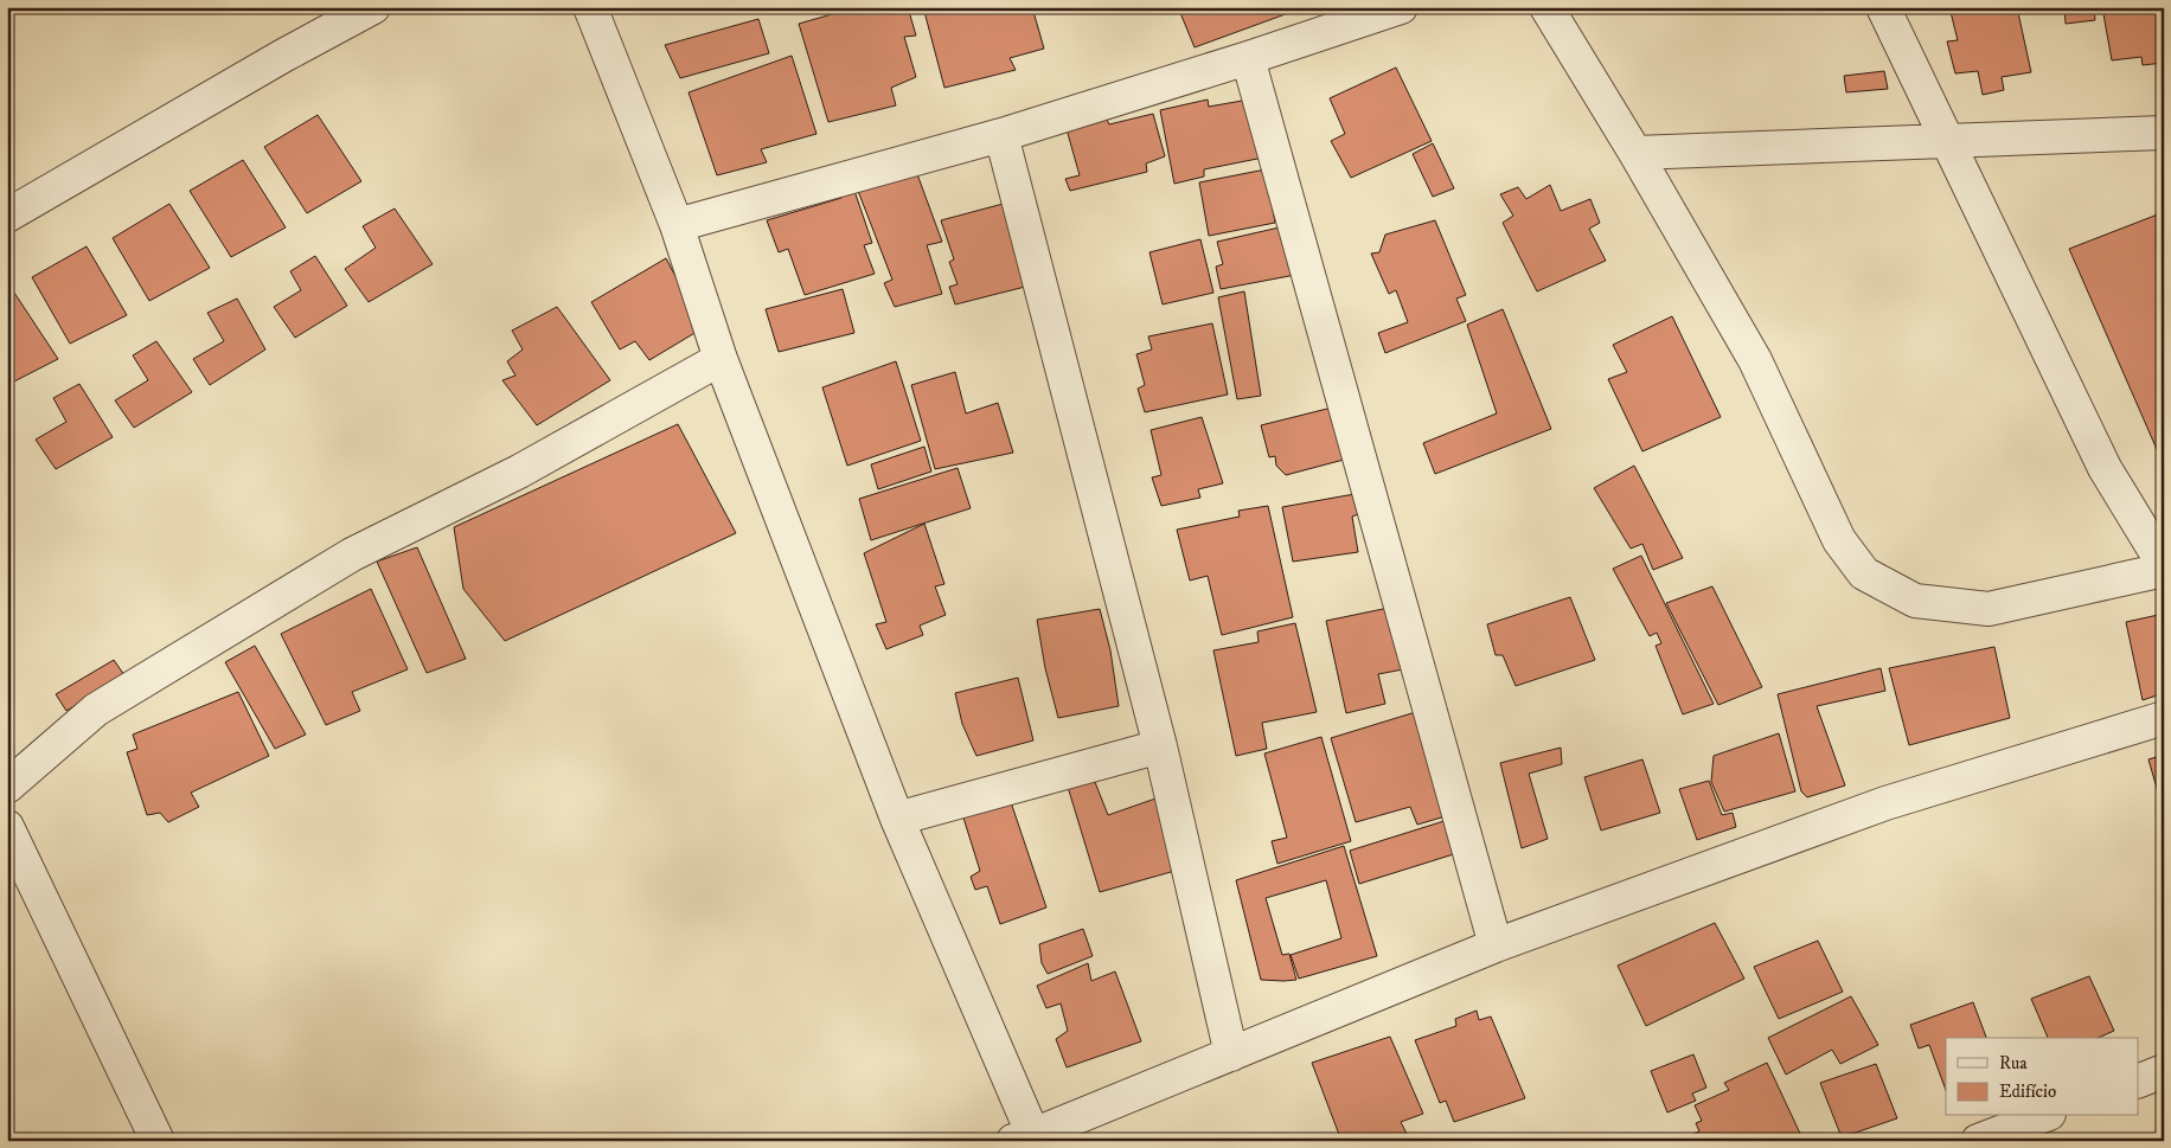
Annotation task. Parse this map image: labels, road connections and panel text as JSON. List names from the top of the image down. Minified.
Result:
{"legend":["Rua","Edifício"]}
